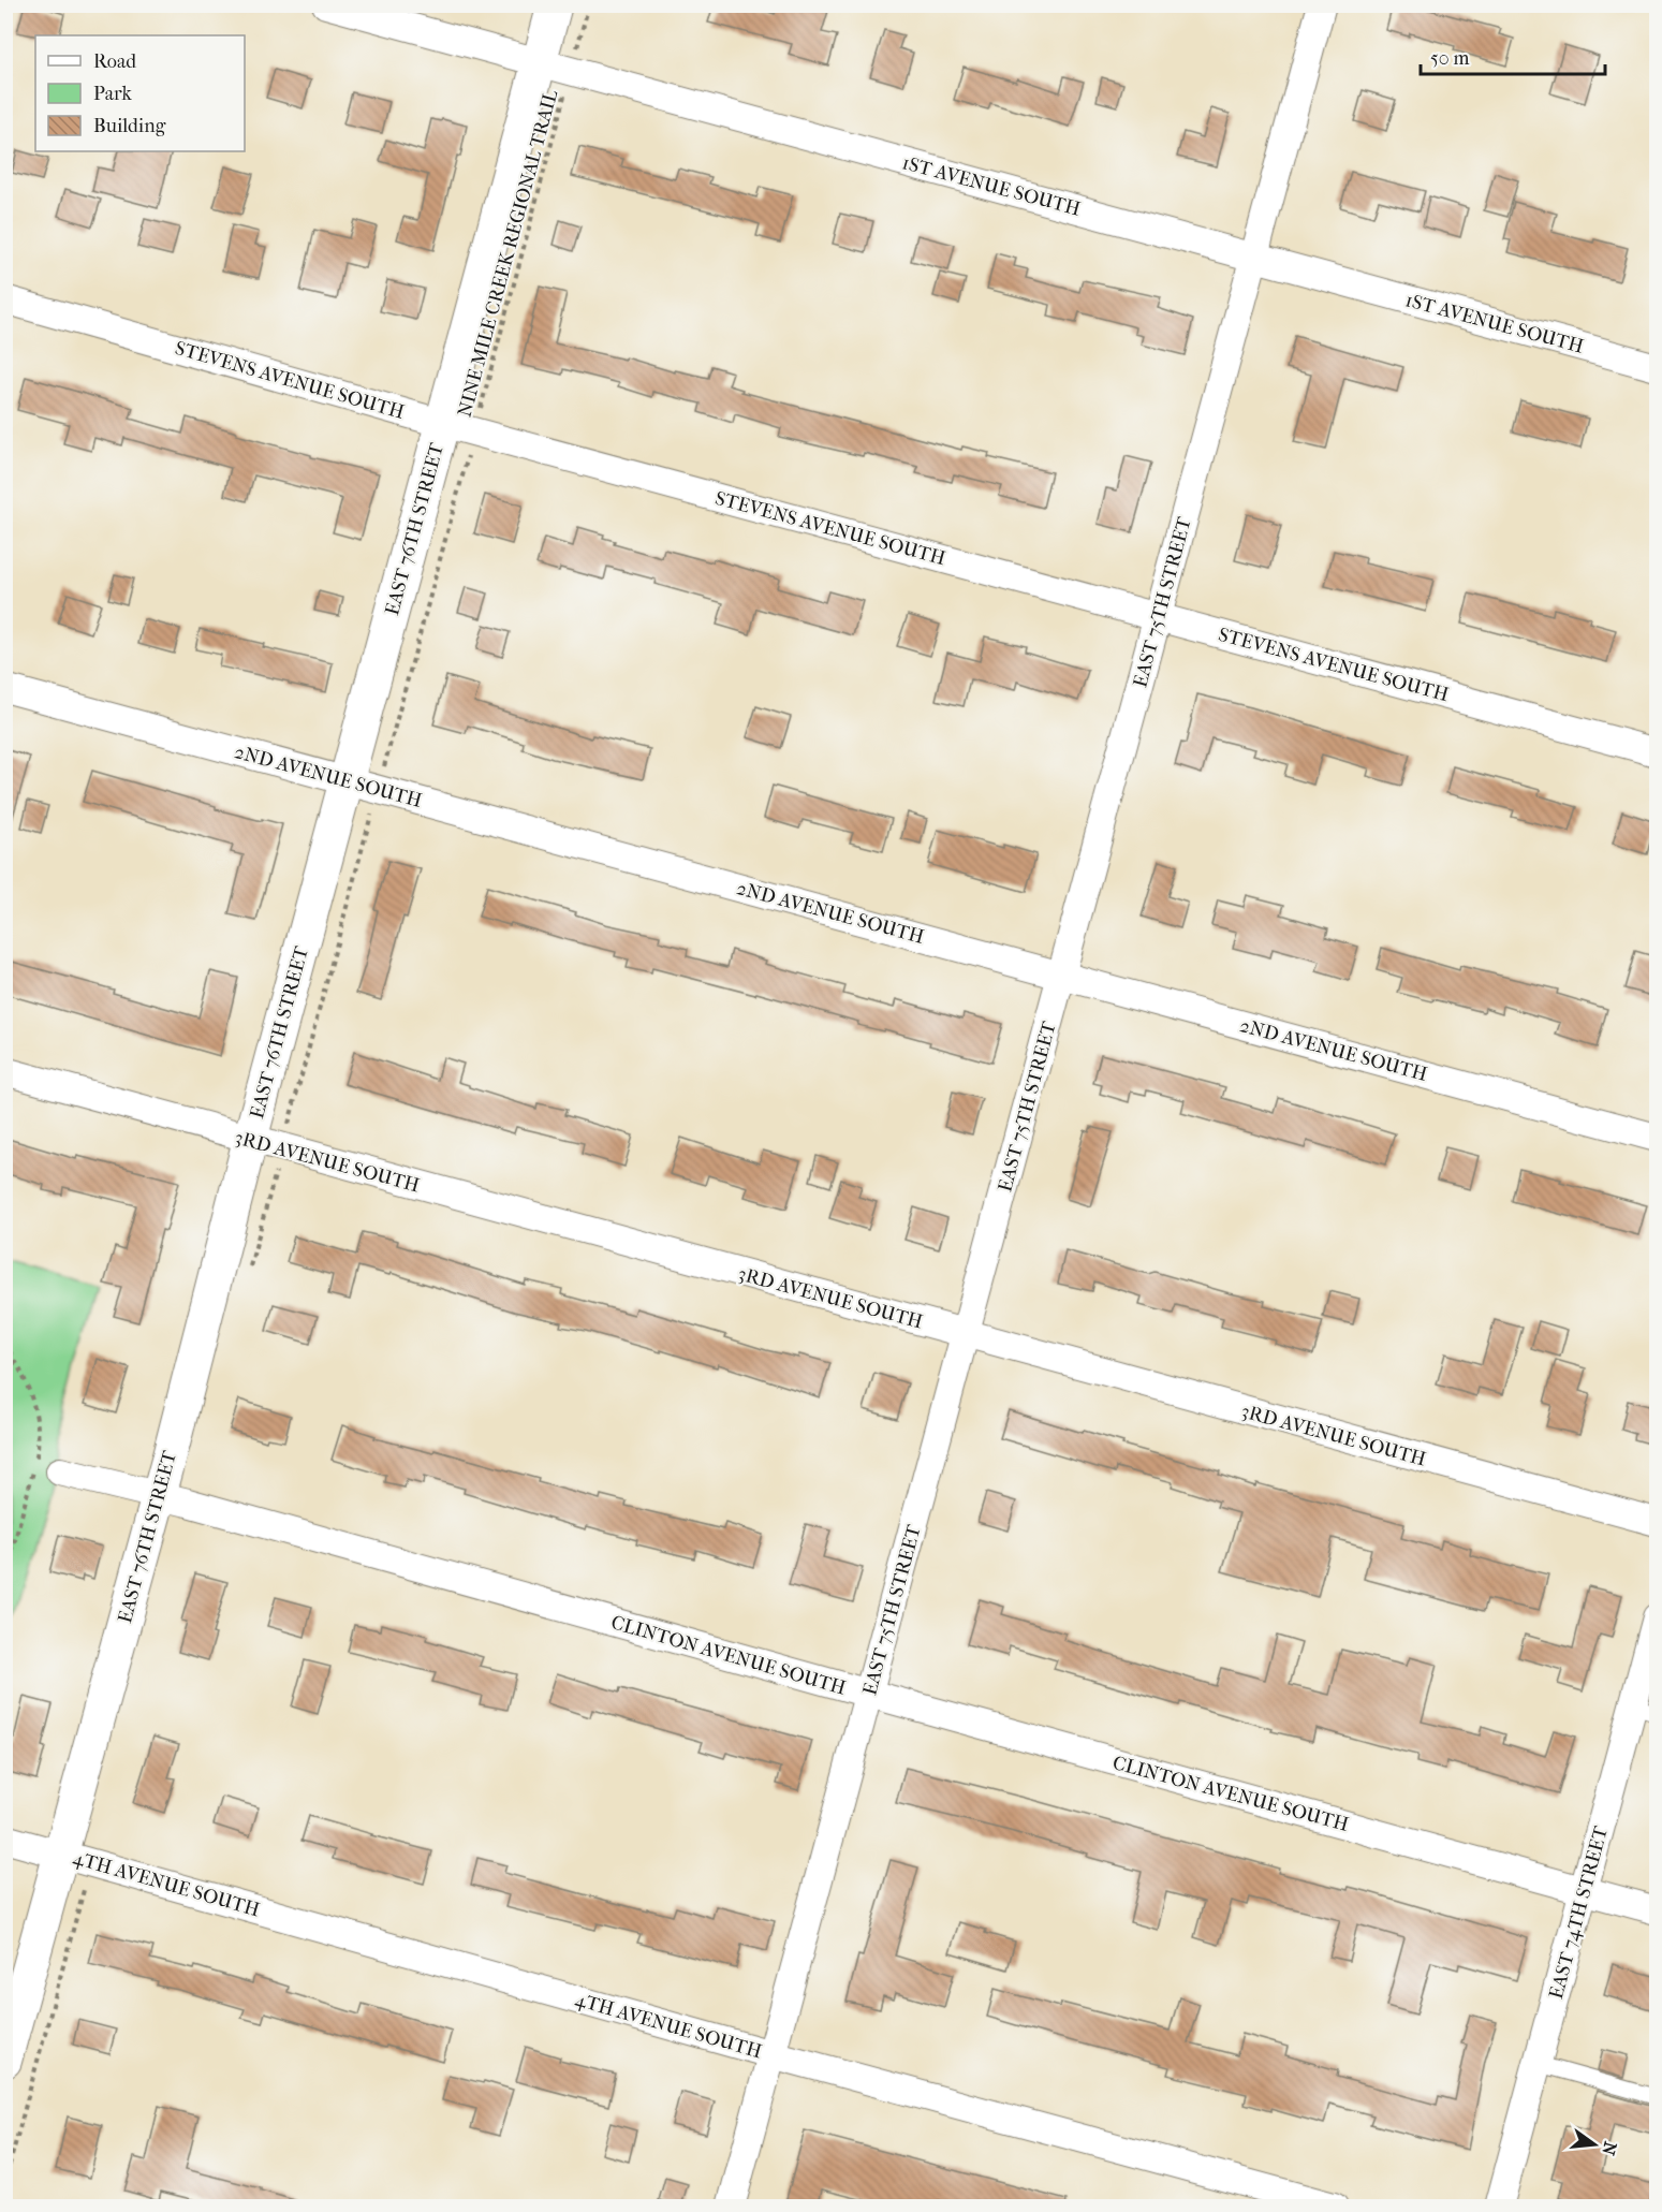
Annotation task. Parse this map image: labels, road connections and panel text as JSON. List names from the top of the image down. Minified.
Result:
{"streets":{"street":["1ST AVENUE SOUTH","STEVENS AVENUE SOUTH","EAST 76TH STREET","EAST 75TH STREET","2ND AVENUE SOUTH","3RD AVENUE SOUTH","CLINTON AVENUE SOUTH","4TH AVENUE SOUTH","EAST 74TH STREET"],"path":["NINE MILE CREEK REGIONAL TRAIL"]},"crossings":[["1ST AVENUE SOUTH","NINE MILE CREEK REGIONAL TRAIL"],["1ST AVENUE SOUTH","EAST 76TH STREET"],["1ST AVENUE SOUTH","EAST 75TH STREET"],["NINE MILE CREEK REGIONAL TRAIL","STEVENS AVENUE SOUTH"],["NINE MILE CREEK REGIONAL TRAIL","2ND AVENUE SOUTH"],["NINE MILE CREEK REGIONAL TRAIL","3RD AVENUE SOUTH"],["STEVENS AVENUE SOUTH","EAST 76TH STREET"],["STEVENS AVENUE SOUTH","EAST 75TH STREET"],["EAST 76TH STREET","2ND AVENUE SOUTH"],["EAST 76TH STREET","3RD AVENUE SOUTH"],["EAST 76TH STREET","CLINTON AVENUE SOUTH"],["EAST 76TH STREET","4TH AVENUE SOUTH"],["EAST 75TH STREET","2ND AVENUE SOUTH"],["EAST 75TH STREET","3RD AVENUE SOUTH"],["EAST 75TH STREET","CLINTON AVENUE SOUTH"],["EAST 75TH STREET","4TH AVENUE SOUTH"],["CLINTON AVENUE SOUTH","EAST 74TH STREET"]],"legend":["Road","Park","Building"],"scale_bar":"50 m","north":"right"}
